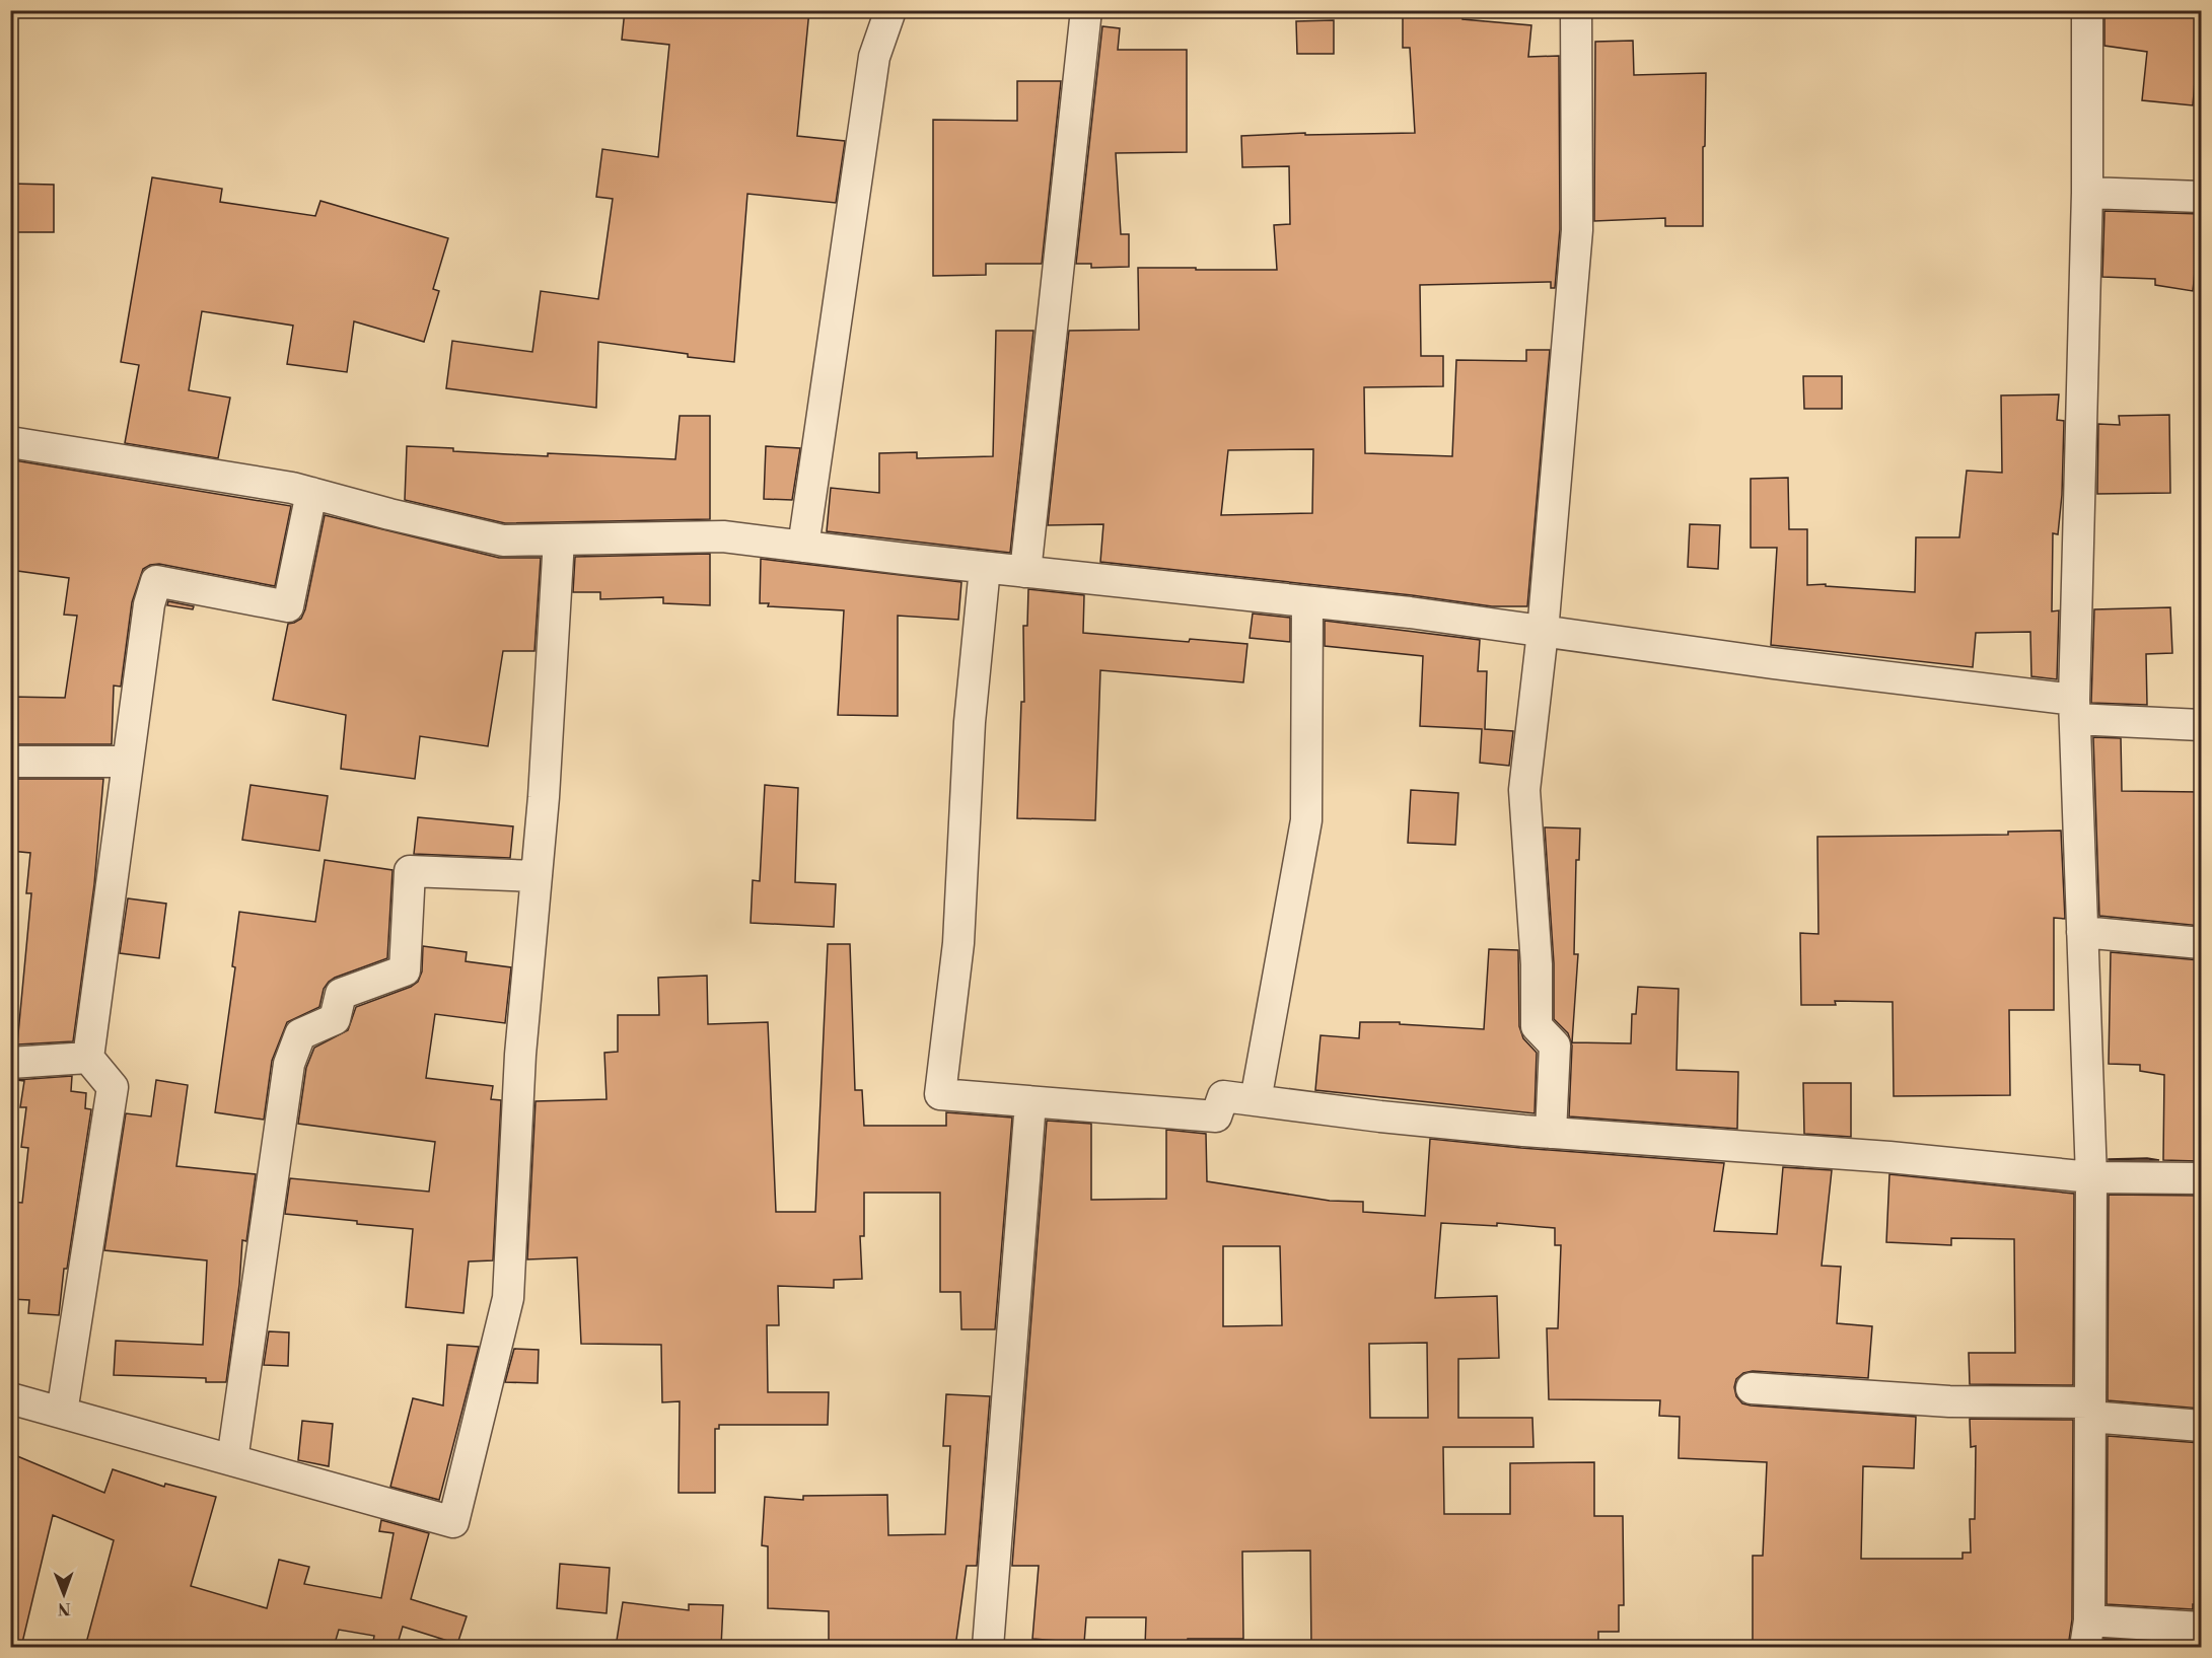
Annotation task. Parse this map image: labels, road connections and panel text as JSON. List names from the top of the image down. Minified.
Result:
{"north":"bottom"}
